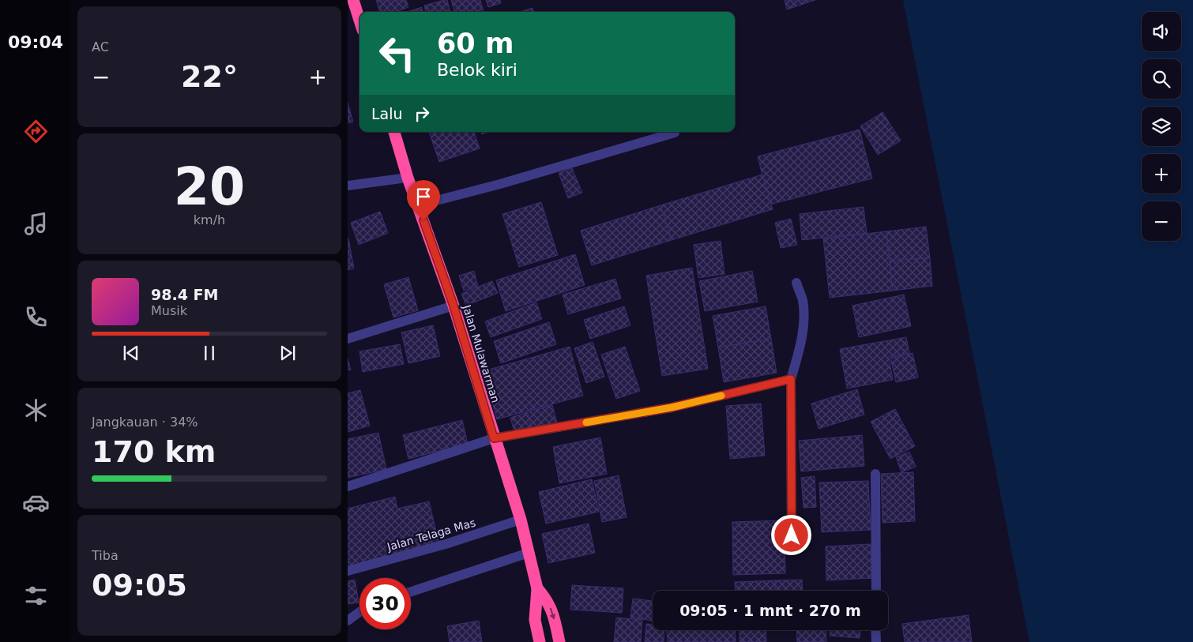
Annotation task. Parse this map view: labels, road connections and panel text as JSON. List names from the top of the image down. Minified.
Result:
{"streets":{"highway":["Jalan Mulawarman"],"street":["Jalan Telaga Mas"]},"crossings":[["Jalan Mulawarman","Jalan Telaga Mas"]],"page":{"tabs":"09:04","tile":["AC",["20","km/h"],["Jangkauan · 34%","170 km"],["Tiba","09:05"]],"map_buttons":["+","−"],"turn":["60 m","Belok kiri"],"heat":["−","22°","+"],"then":"Lalu","song":["98.4 FM","Musik"],"limit":"30","trip":"09:05 · 1 mnt · 270 m"}}
